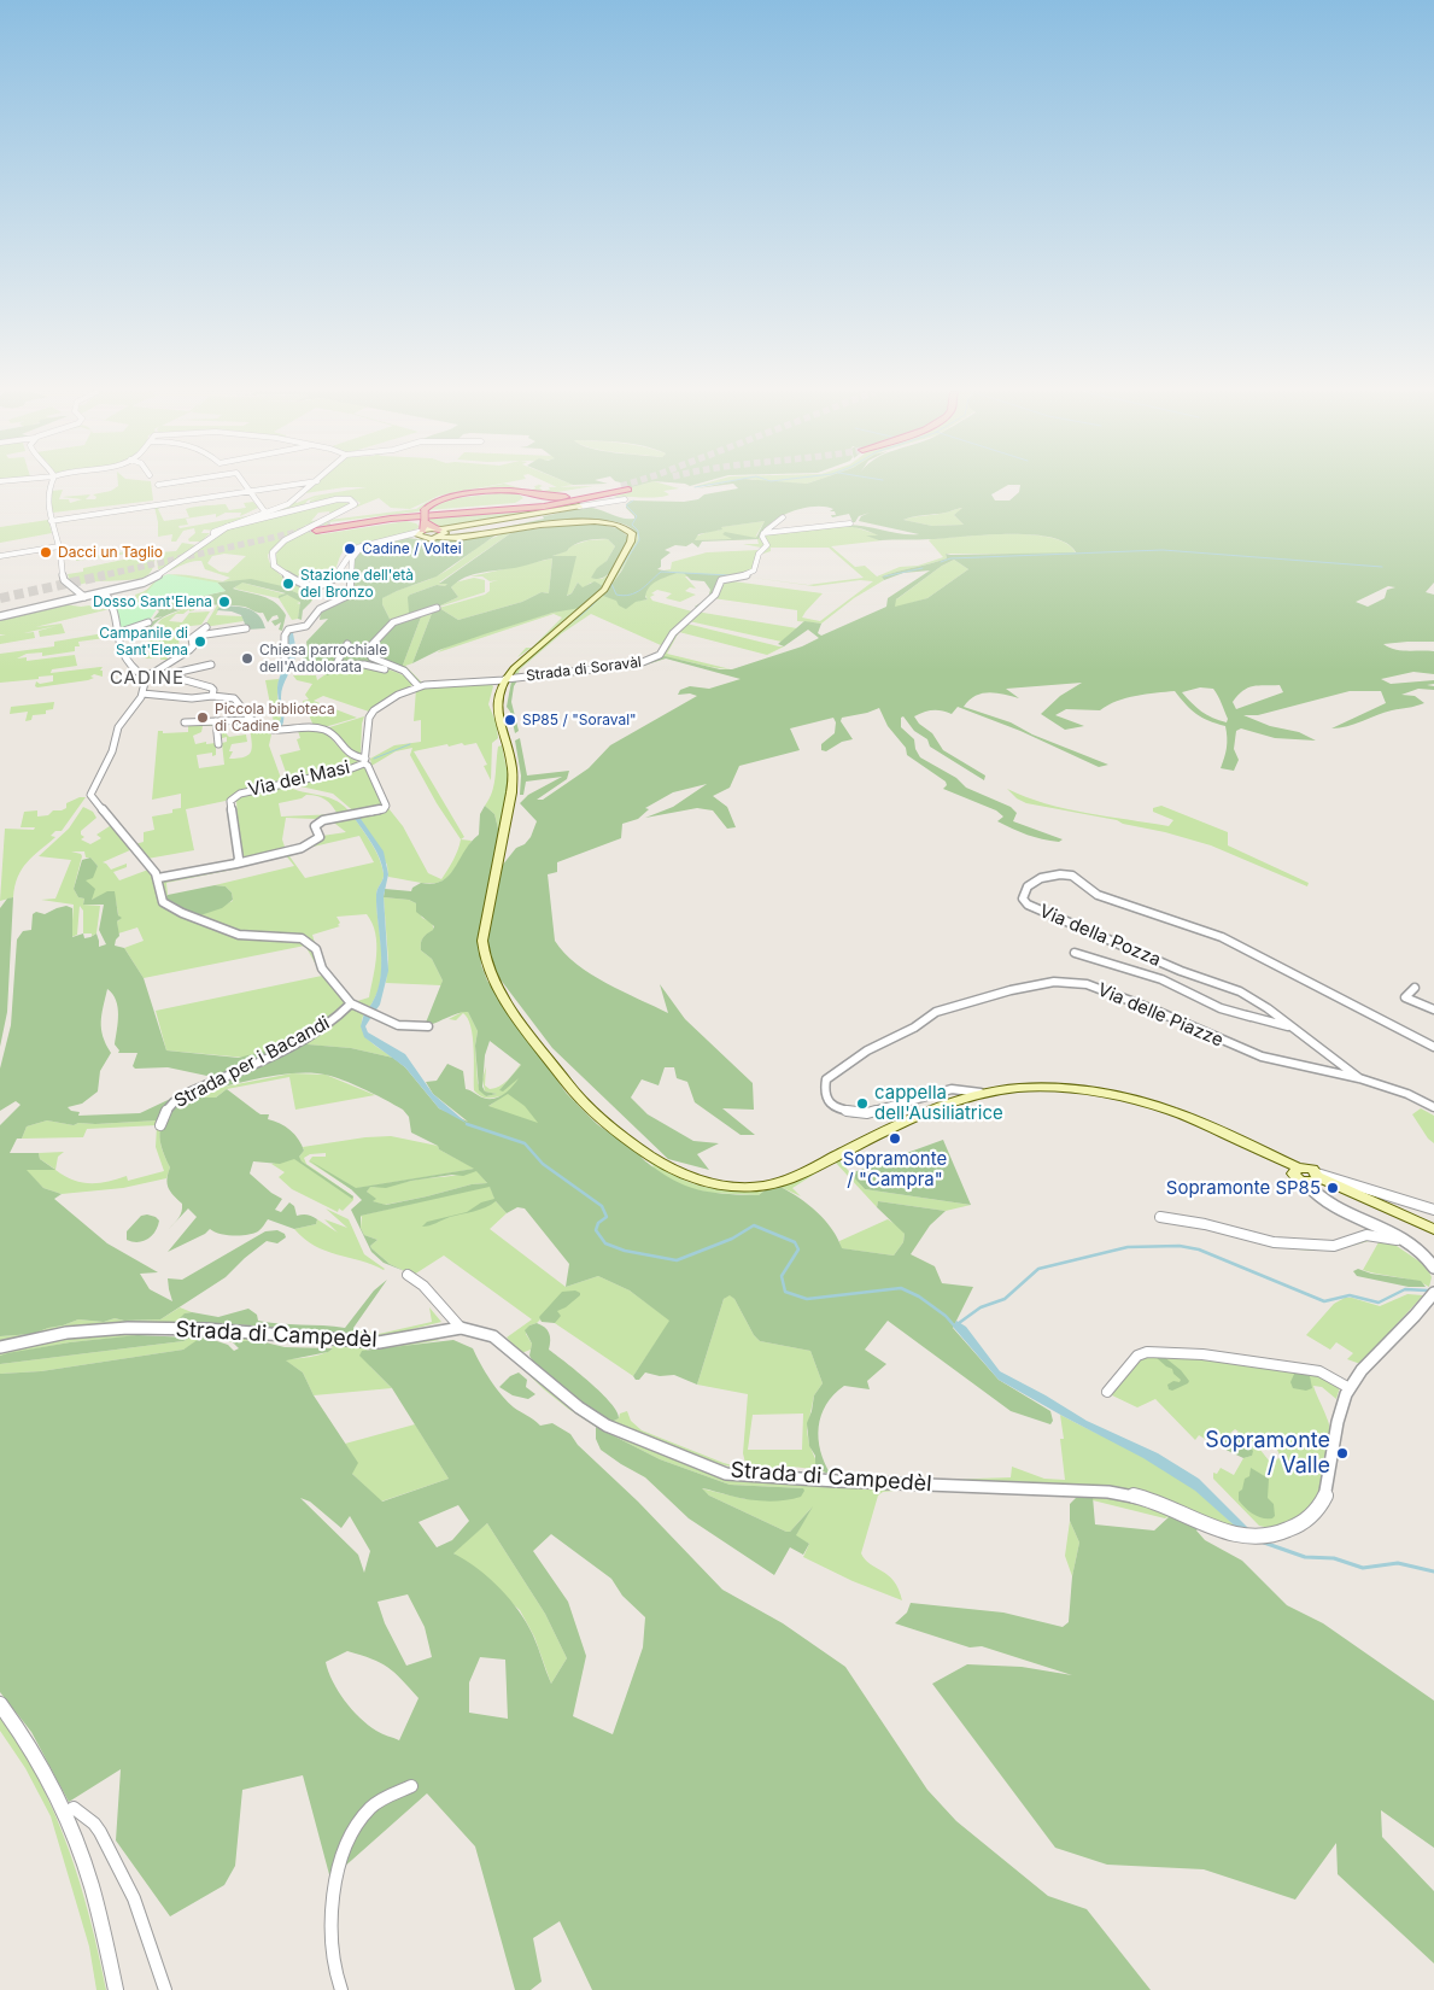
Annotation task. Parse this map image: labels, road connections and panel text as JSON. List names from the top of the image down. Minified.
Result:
{"streets":{"street":["Strada di Soravàl","Via dei Masi","Via della Pozza","Via delle Piazze","Strada per i Bacandi","Strada di Campedèl"]},"crossings":[["Via della Pozza","Via delle Piazze"]],"districts":["CADINE"],"places":["Cadine / Voltei","Dacci un Taglio","Stazione dell'età del Bronzo","Dosso Sant'Elena","Campanile di Sant'Elena","Chiesa parrochiale dell'Addolorata","Piccola biblioteca di Cadine","SP85 / \"Soraval\"","cappella dell'Ausiliatrice","Sopramonte / \"Campra\"","Sopramonte SP85","Sopramonte / Valle"]}
